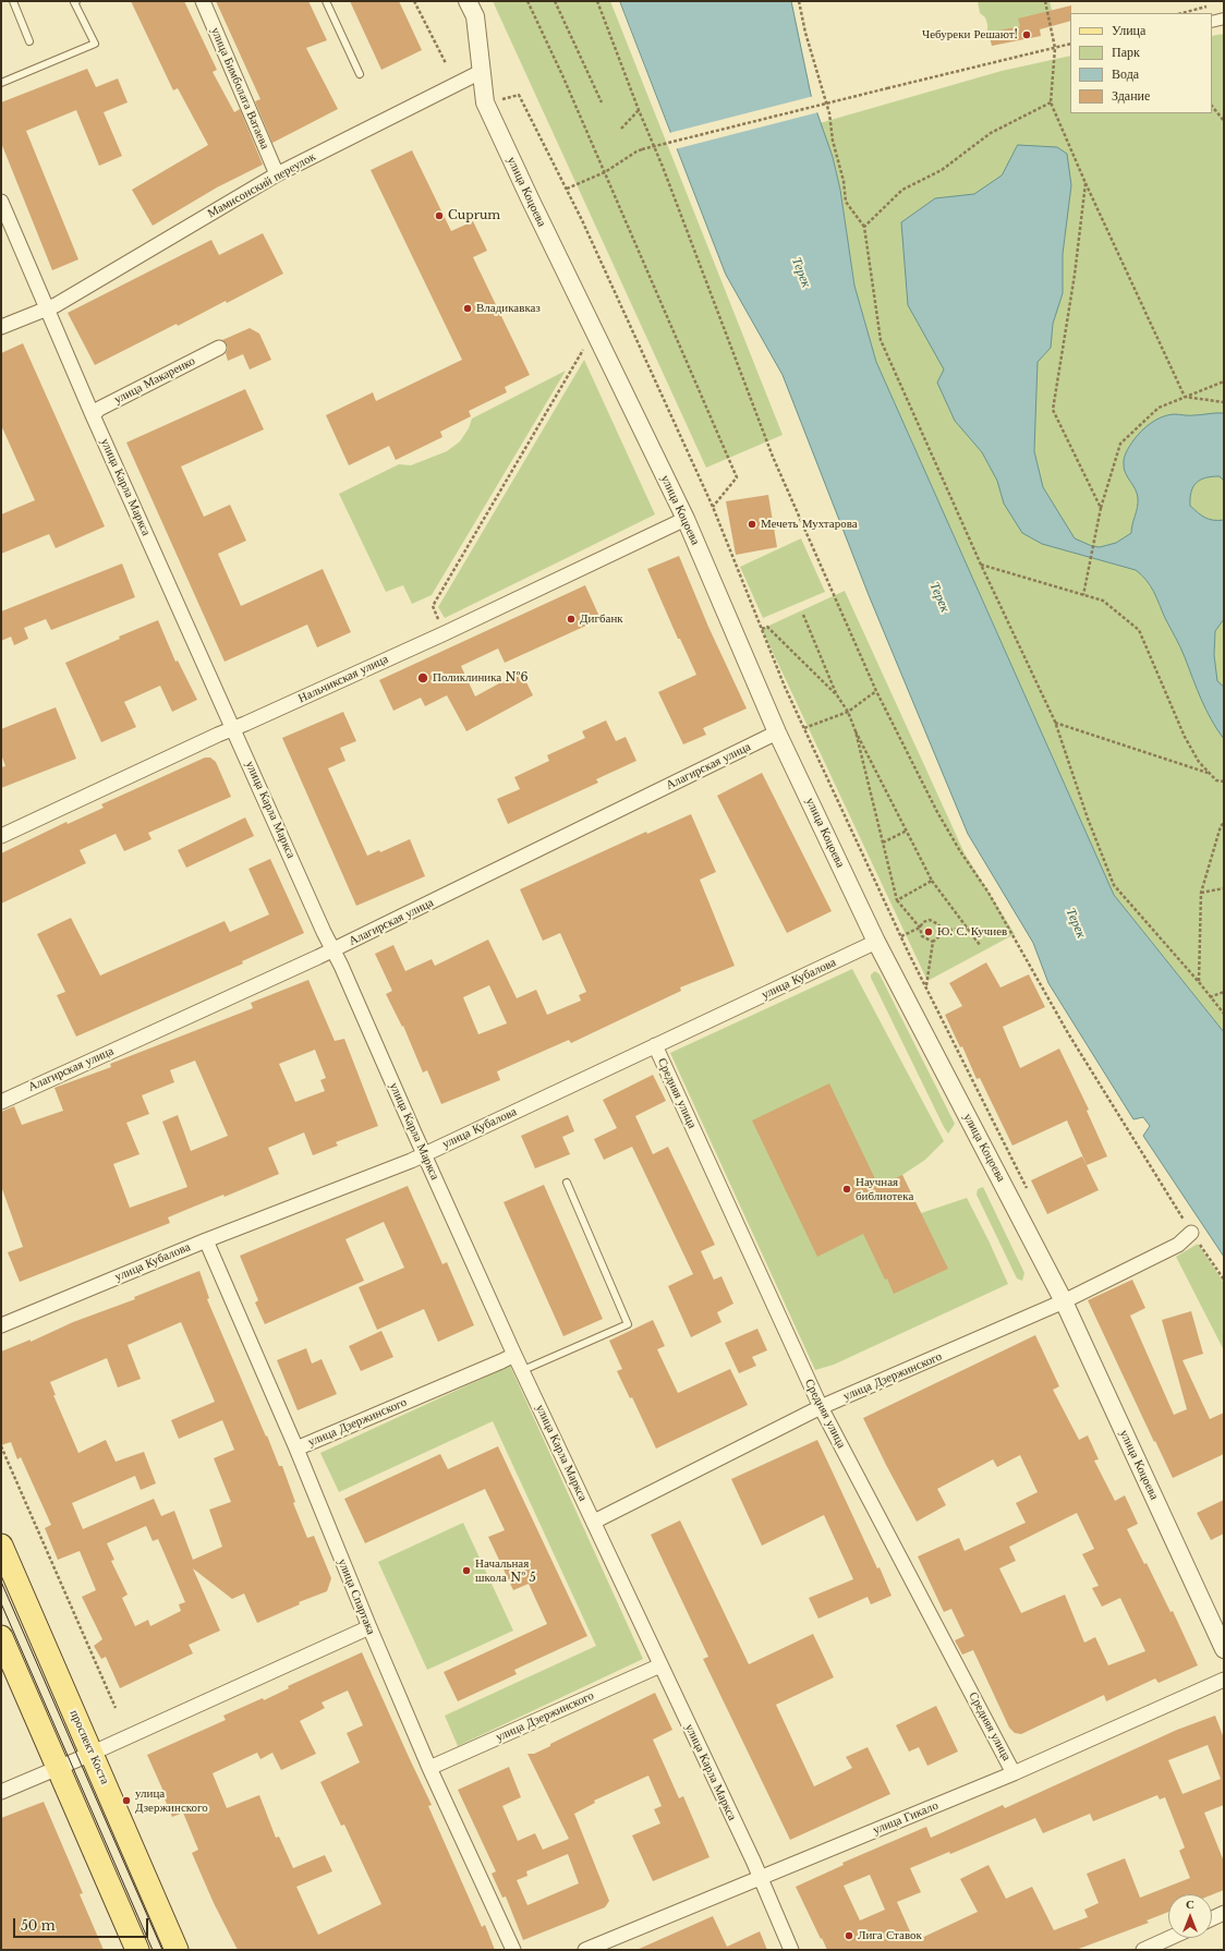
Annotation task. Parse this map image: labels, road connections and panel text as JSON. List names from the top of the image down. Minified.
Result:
{"streets":{"main road":["проспект Коста"],"street":["улица Бимболата Ватаева","Мамисонский переулок","улица Коцоева","улица Макаренко","улица Карла Маркса","Нальчикская улица","Алагирская улица","улица Кубалова","Средняя улица","улица Дзержинского","улица Спартака","улица Гикало"]},"crossings":[["улица Бимболата Ватаева","Мамисонский переулок"],["Мамисонский переулок","улица Коцоева"],["Мамисонский переулок","улица Карла Маркса"],["улица Коцоева","Нальчикская улица"],["улица Коцоева","Алагирская улица"],["улица Коцоева","улица Кубалова"],["улица Коцоева","улица Дзержинского"],["улица Макаренко","улица Карла Маркса"],["улица Карла Маркса","Нальчикская улица"],["улица Карла Маркса","Алагирская улица"],["улица Карла Маркса","улица Кубалова"],["улица Карла Маркса","улица Дзержинского"],["улица Карла Маркса","улица Гикало"],["улица Кубалова","Средняя улица"],["улица Кубалова","улица Спартака"],["Средняя улица","улица Дзержинского"],["Средняя улица","улица Гикало"],["улица Дзержинского","улица Спартака"]],"water":["Терек"],"places":["Чебуреки Решают!","Cuprum","Владикавказ","Мечеть Мухтарова","Дигбанк","Поликлиника №6","Ю. С. Кучиев","Научная библиотека","Начальная школа № 5","улица Дзержинского","Лига Ставок"],"legend":["Улица","Парк","Вода","Здание"],"scale_bar":"50 m","north":"top"}
